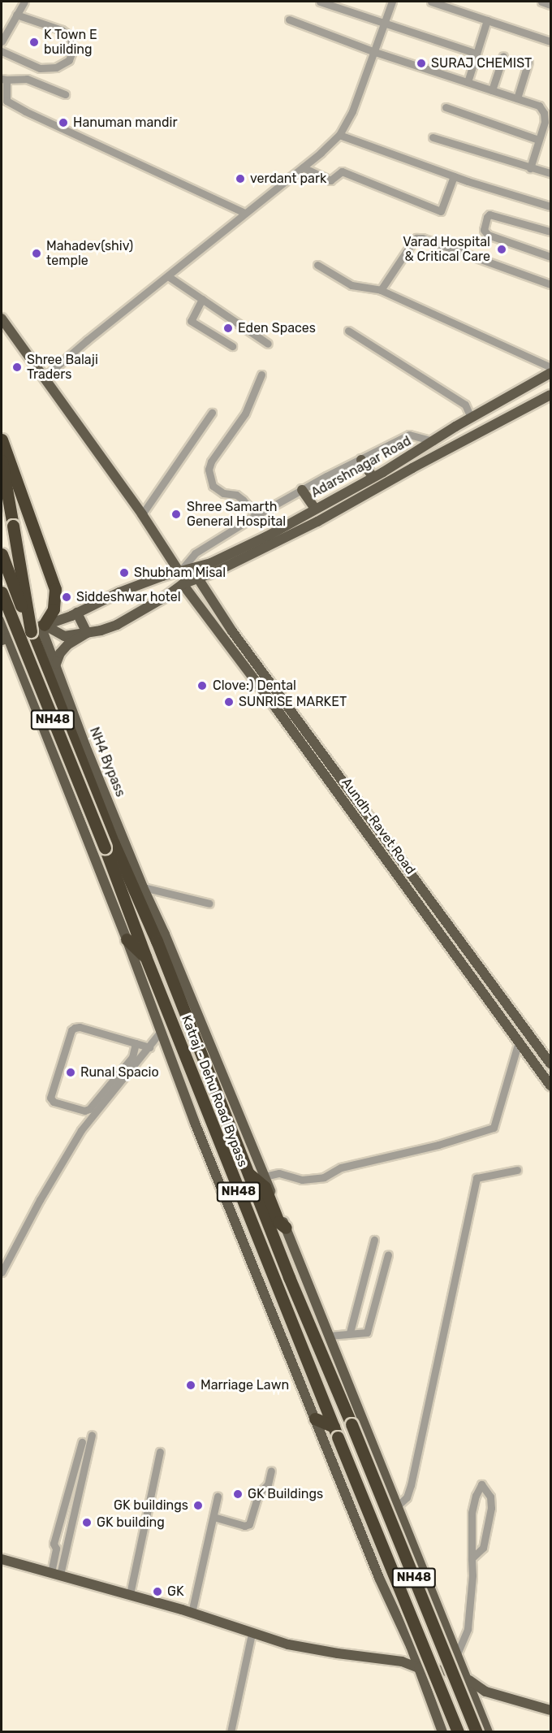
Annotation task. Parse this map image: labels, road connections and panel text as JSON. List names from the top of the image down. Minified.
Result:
{"streets":{"highway":["NH48","Katraj - Dehu Road Bypass"],"main road":["Adarshnagar Road","NH4 Bypass","Aundh-Ravet Road"]},"crossings":[["Adarshnagar Road","NH48"],["Adarshnagar Road","NH4 Bypass"],["Adarshnagar Road","Aundh-Ravet Road"],["NH48","NH4 Bypass"],["NH48","Katraj - Dehu Road Bypass"],["NH4 Bypass","Katraj - Dehu Road Bypass"]],"places":["K Town E building","SURAJ CHEMIST","Hanuman mandir","verdant park","Varad Hospital & Critical Care","Mahadev(shiv) temple","Eden Spaces","Shree Balaji Traders","Shree Samarth General Hospital","Shubham Misal","Siddeshwar hotel","Clove:) Dental","SUNRISE MARKET","Runal Spacio","Marriage Lawn","GK Buildings","GK buildings","GK building","GK"]}
